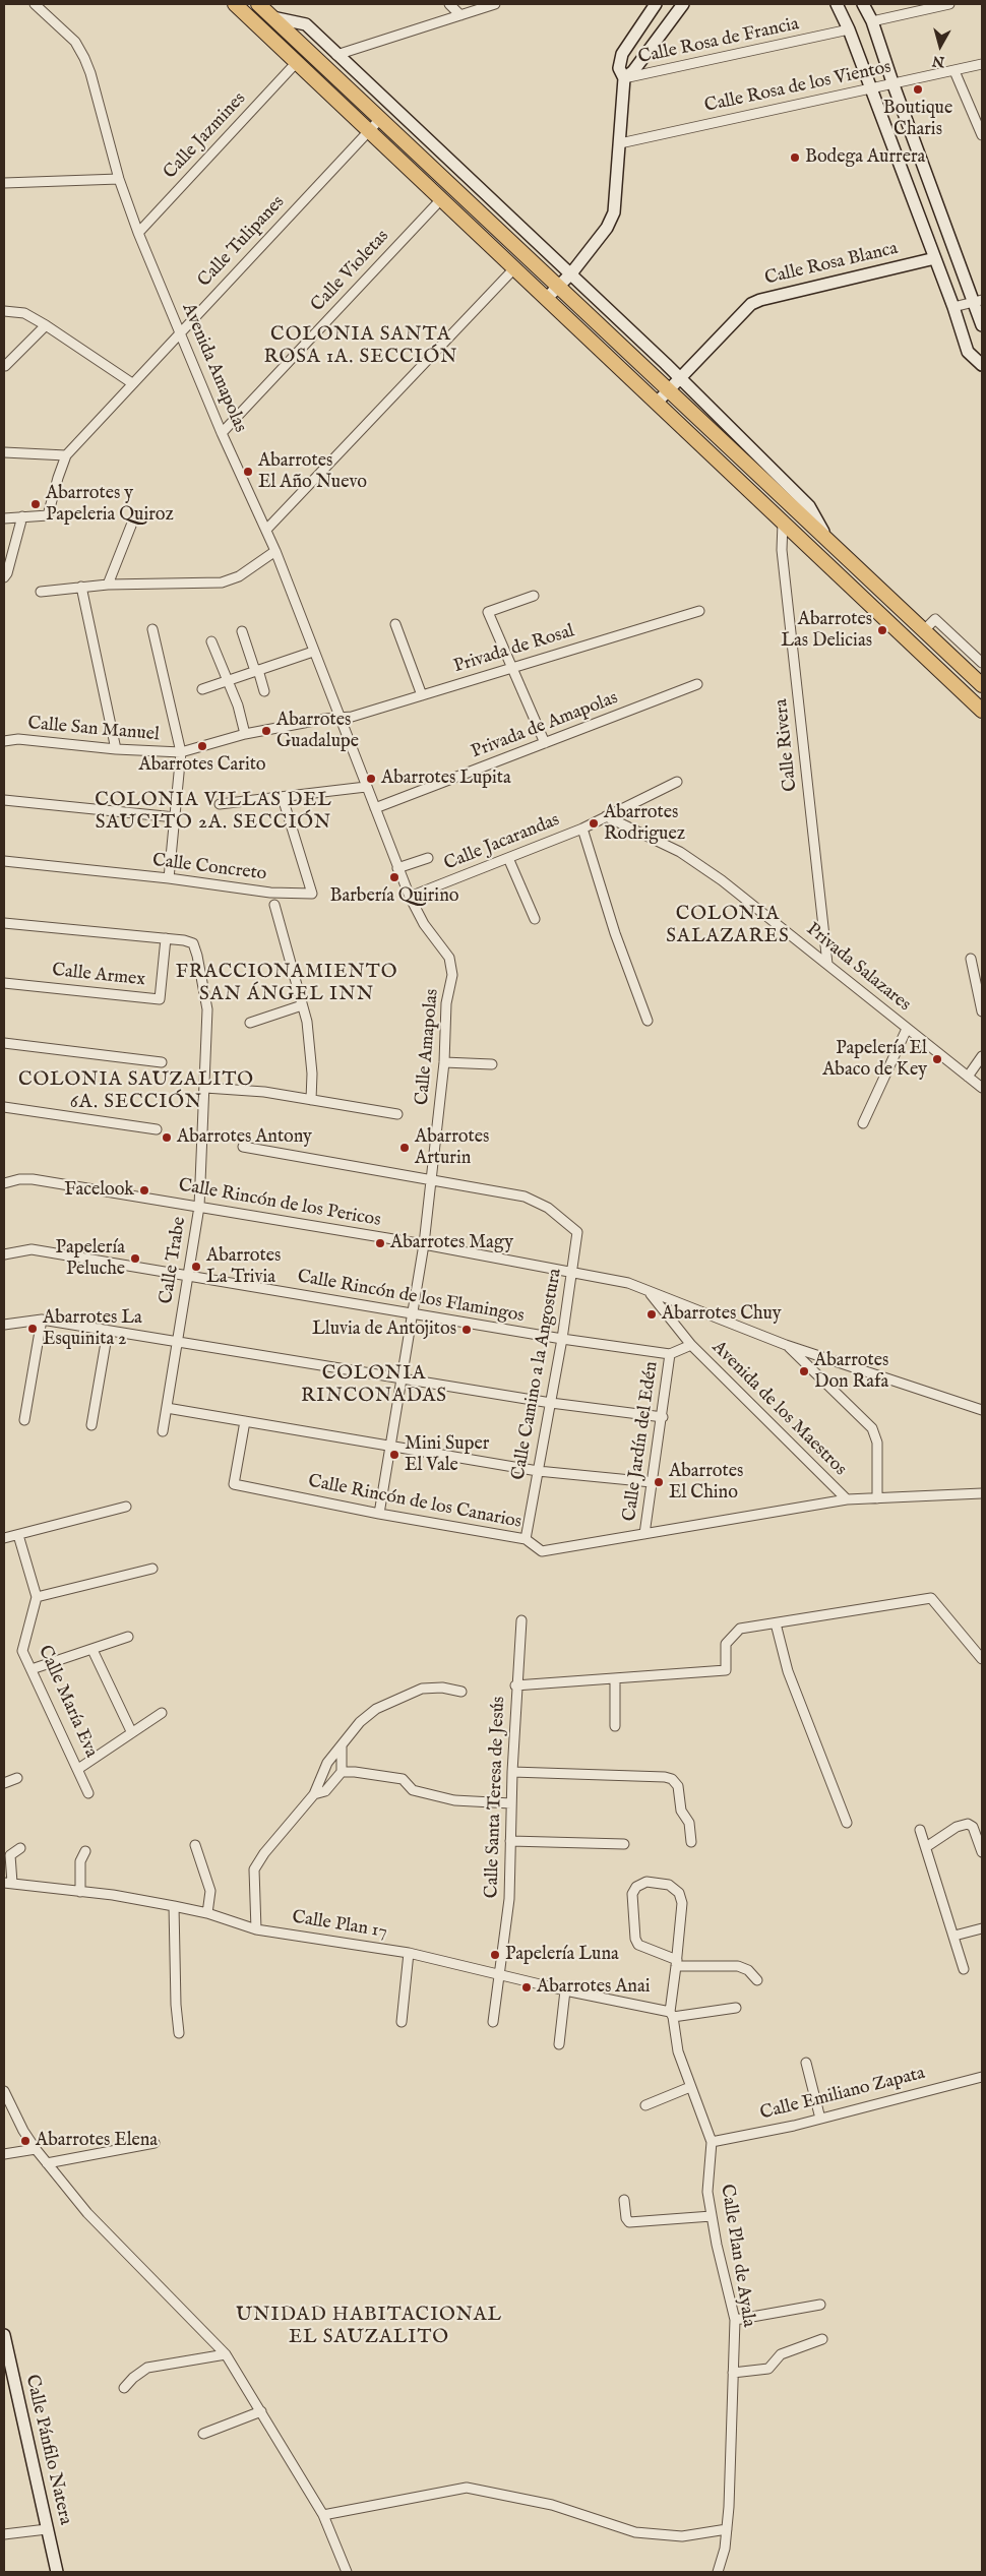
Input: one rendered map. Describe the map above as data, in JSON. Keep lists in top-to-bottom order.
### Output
{
  "streets": {
    "street": [
      "Calle Rosa de Francia",
      "Calle Rosa de los Vientos",
      "Calle Jazmines",
      "Calle Tulipanes",
      "Calle Rosa Blanca",
      "Calle Violetas",
      "Avenida Amapolas",
      "Privada de Rosal",
      "Privada de Amapolas",
      "Calle San Manuel",
      "Calle Rivera",
      "Calle Jacarandas",
      "Calle Concreto",
      "Privada Salazares",
      "Calle Armex",
      "Calle Amapolas",
      "Calle Rincón de los Pericos",
      "Calle Trabe",
      "Calle Rincón de los Flamingos",
      "Calle Camino a la Angostura",
      "Avenida de los Maestros",
      "Calle Jardín del Edén",
      "Calle Rincón de los Canarios",
      "Calle María Eva",
      "Calle Santa Teresa de Jesús",
      "Calle Plan 17",
      "Calle Emiliano Zapata",
      "Calle Plan de Ayala",
      "Calle Pánfilo Natera"
    ]
  },
  "crossings": [
    ["Calle Jazmines", "Avenida Amapolas"],
    ["Calle Tulipanes", "Avenida Amapolas"],
    ["Calle Violetas", "Avenida Amapolas"],
    ["Avenida Amapolas", "Privada de Rosal"],
    ["Avenida Amapolas", "Privada de Amapolas"],
    ["Avenida Amapolas", "Calle Jacarandas"],
    ["Avenida Amapolas", "Calle Amapolas"],
    ["Privada de Rosal", "Calle San Manuel"],
    ["Calle Rivera", "Privada Salazares"],
    ["Calle Jacarandas", "Privada Salazares"],
    ["Calle Jacarandas", "Calle Amapolas"],
    ["Calle Armex", "Calle Trabe"],
    ["Calle Amapolas", "Calle Rincón de los Pericos"],
    ["Calle Amapolas", "Calle Rincón de los Flamingos"],
    ["Calle Amapolas", "Calle Camino a la Angostura"],
    ["Calle Amapolas", "Calle Rincón de los Canarios"],
    ["Calle Rincón de los Pericos", "Calle Trabe"],
    ["Calle Rincón de los Pericos", "Calle Camino a la Angostura"],
    ["Calle Rincón de los Pericos", "Avenida de los Maestros"],
    ["Calle Trabe", "Calle Rincón de los Flamingos"],
    ["Calle Rincón de los Flamingos", "Calle Camino a la Angostura"],
    ["Calle Rincón de los Flamingos", "Avenida de los Maestros"],
    ["Calle Rincón de los Flamingos", "Calle Jardín del Edén"],
    ["Calle Camino a la Angostura", "Calle Rincón de los Canarios"],
    ["Avenida de los Maestros", "Calle Rincón de los Canarios"],
    ["Calle Jardín del Edén", "Calle Rincón de los Canarios"],
    ["Calle Santa Teresa de Jesús", "Calle Plan 17"],
    ["Calle Plan 17", "Calle Plan de Ayala"],
    ["Calle Emiliano Zapata", "Calle Plan de Ayala"]
  ],
  "districts": [
    "COLONIA SANTA ROSA 1A. SECCIÓN",
    "COLONIA VILLAS DEL SAUCITO 2A. SECCIÓN",
    "COLONIA SALAZARES",
    "FRACCIONAMIENTO SAN ÁNGEL INN",
    "COLONIA SAUZALITO 6A. SECCIÓN",
    "COLONIA RINCONADAS",
    "UNIDAD HABITACIONAL EL SAUZALITO"
  ],
  "places": [
    "Boutique Charis",
    "Bodega Aurrera",
    "Abarrotes El Año Nuevo",
    "Abarrotes y Papeleria Quiroz",
    "Abarrotes Las Delicias",
    "Abarrotes Guadalupe",
    "Abarrotes Carito",
    "Abarrotes Lupita",
    "Abarrotes Rodriguez",
    "Barbería Quirino",
    "Papelería El Abaco de Key",
    "Abarrotes Antony",
    "Abarrotes Arturin",
    "Facelook",
    "Abarrotes Magy",
    "Papelería Peluche",
    "Abarrotes La Trivia",
    "Abarrotes Chuy",
    "Abarrotes La Esquinita 2",
    "Lluvia de Antojitos",
    "Abarrotes Don Rafa",
    "Mini Super El Vale",
    "Abarrotes El Chino",
    "Papelería Luna",
    "Abarrotes Anai",
    "Abarrotes Elena"
  ],
  "north": "bottom"
}
